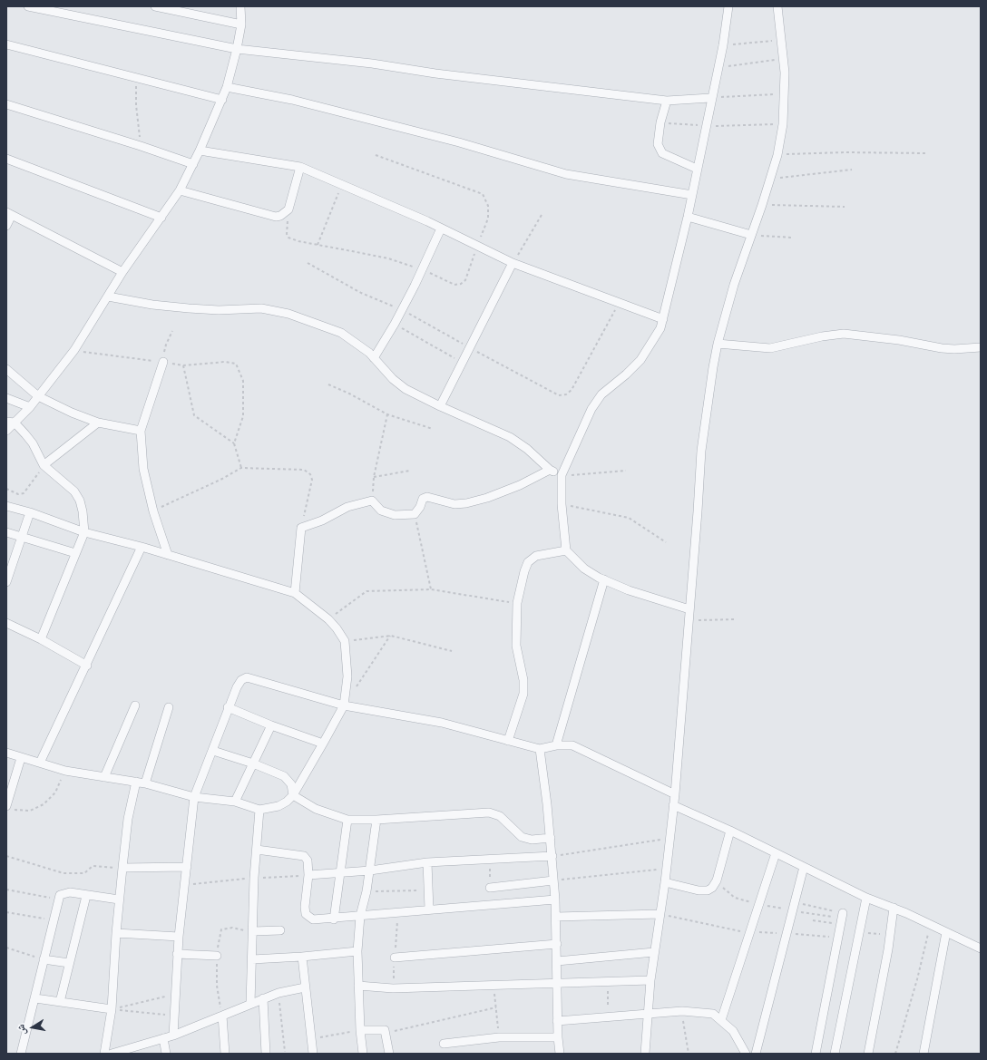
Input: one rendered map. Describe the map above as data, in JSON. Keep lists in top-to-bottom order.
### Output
{
  "north": "left"
}
